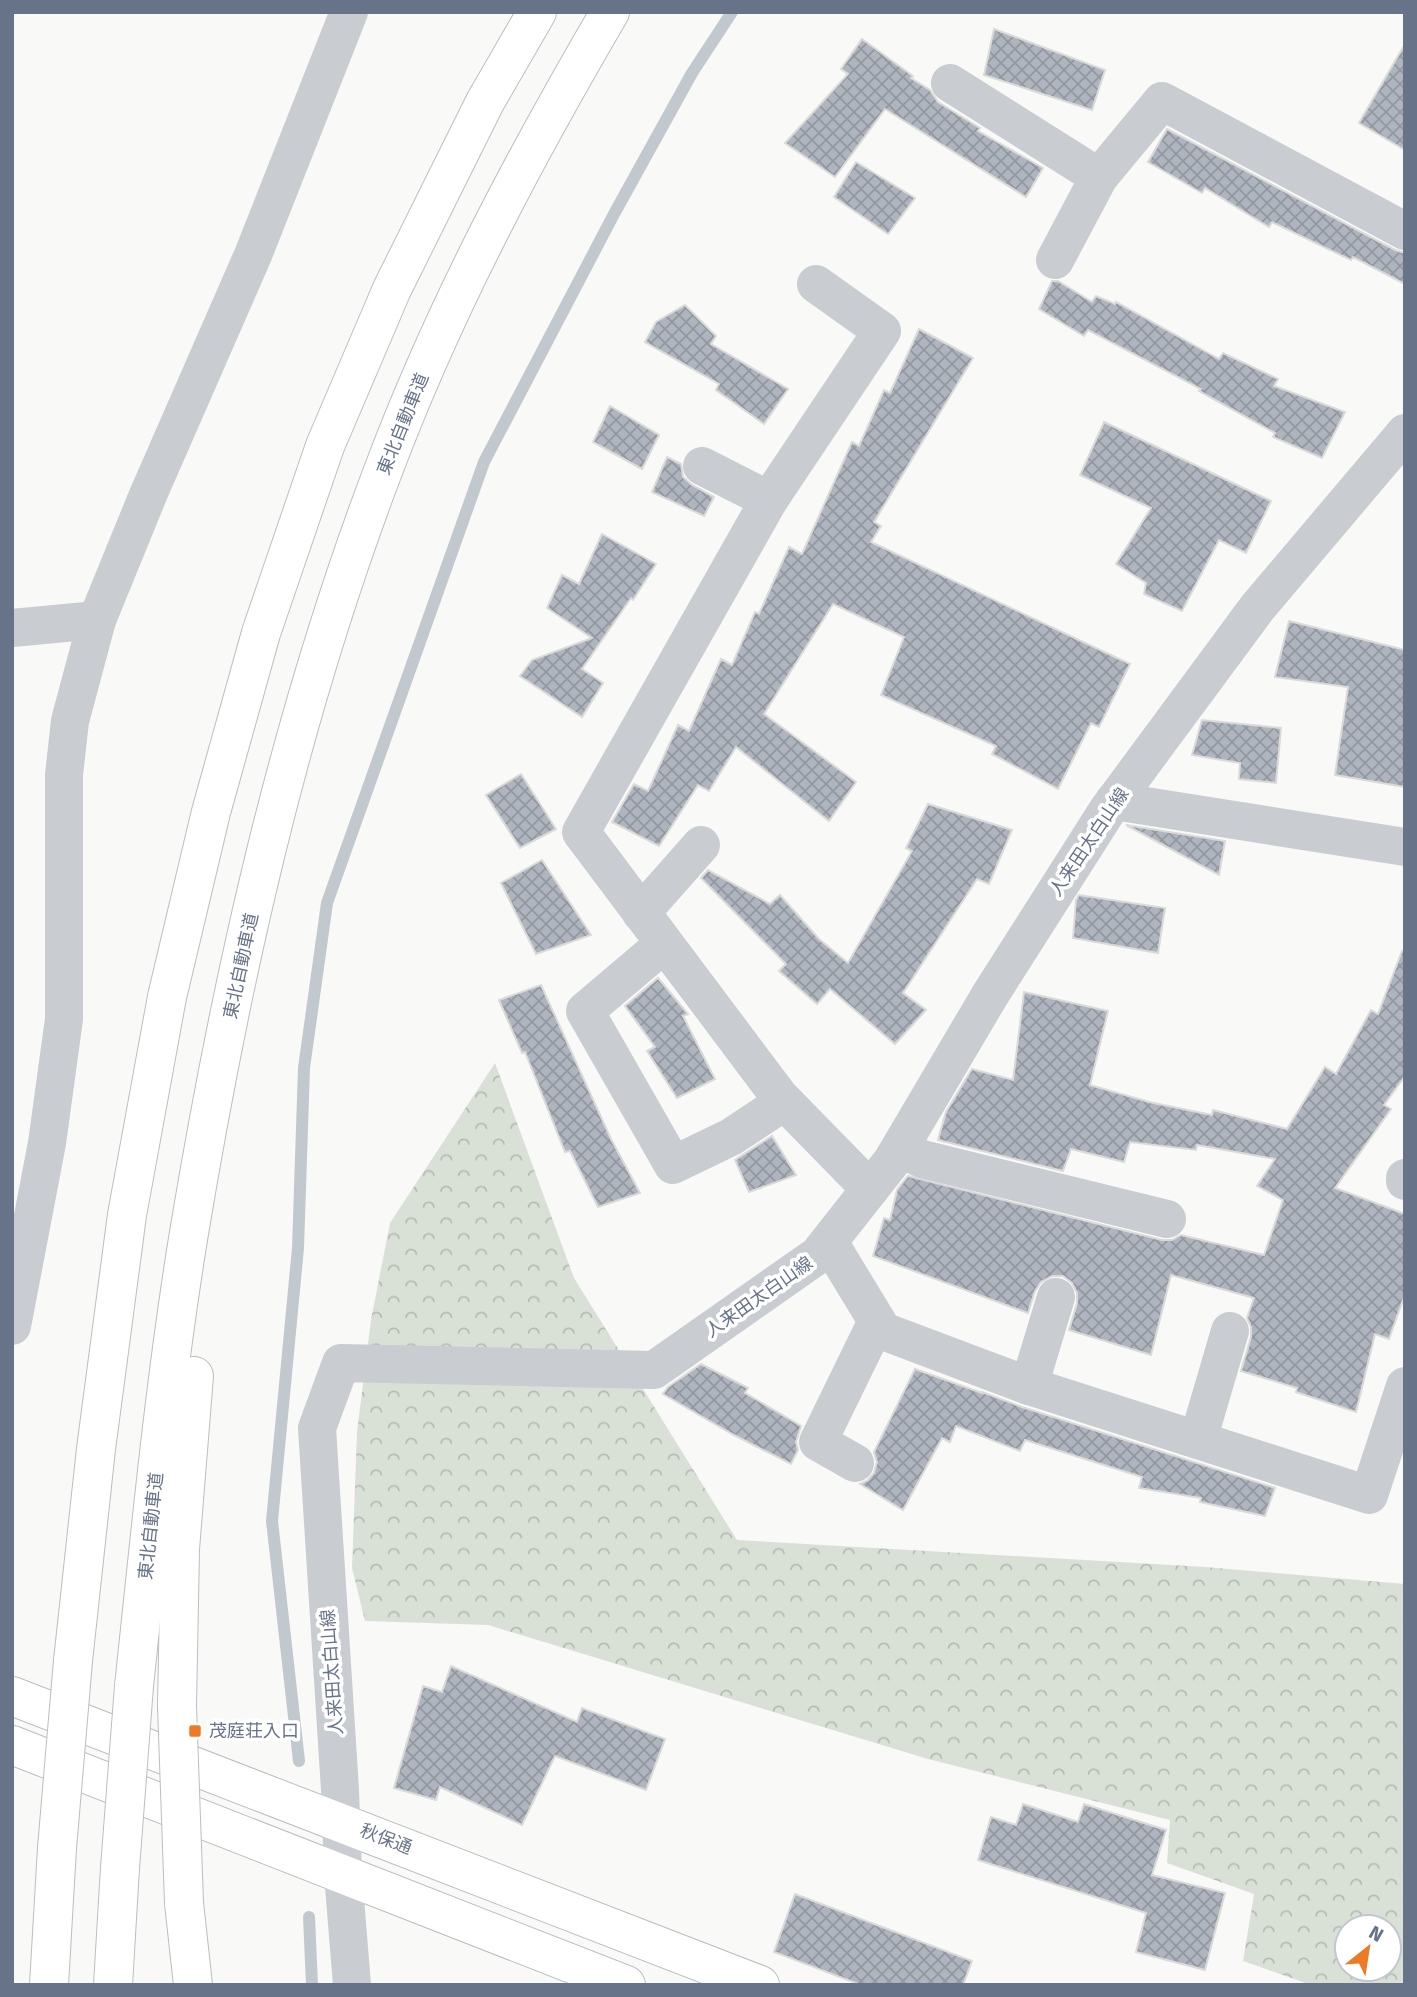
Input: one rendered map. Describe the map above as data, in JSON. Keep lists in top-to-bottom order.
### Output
{
  "streets": {
    "highway": ["東北自動車道", "秋保通"],
    "street": ["人来田太白山線"]
  },
  "crossings": [
    ["人来田太白山線", "秋保通"]
  ],
  "places": {
    "transit": ["茂庭荘入口"]
  },
  "north": "top right"
}
